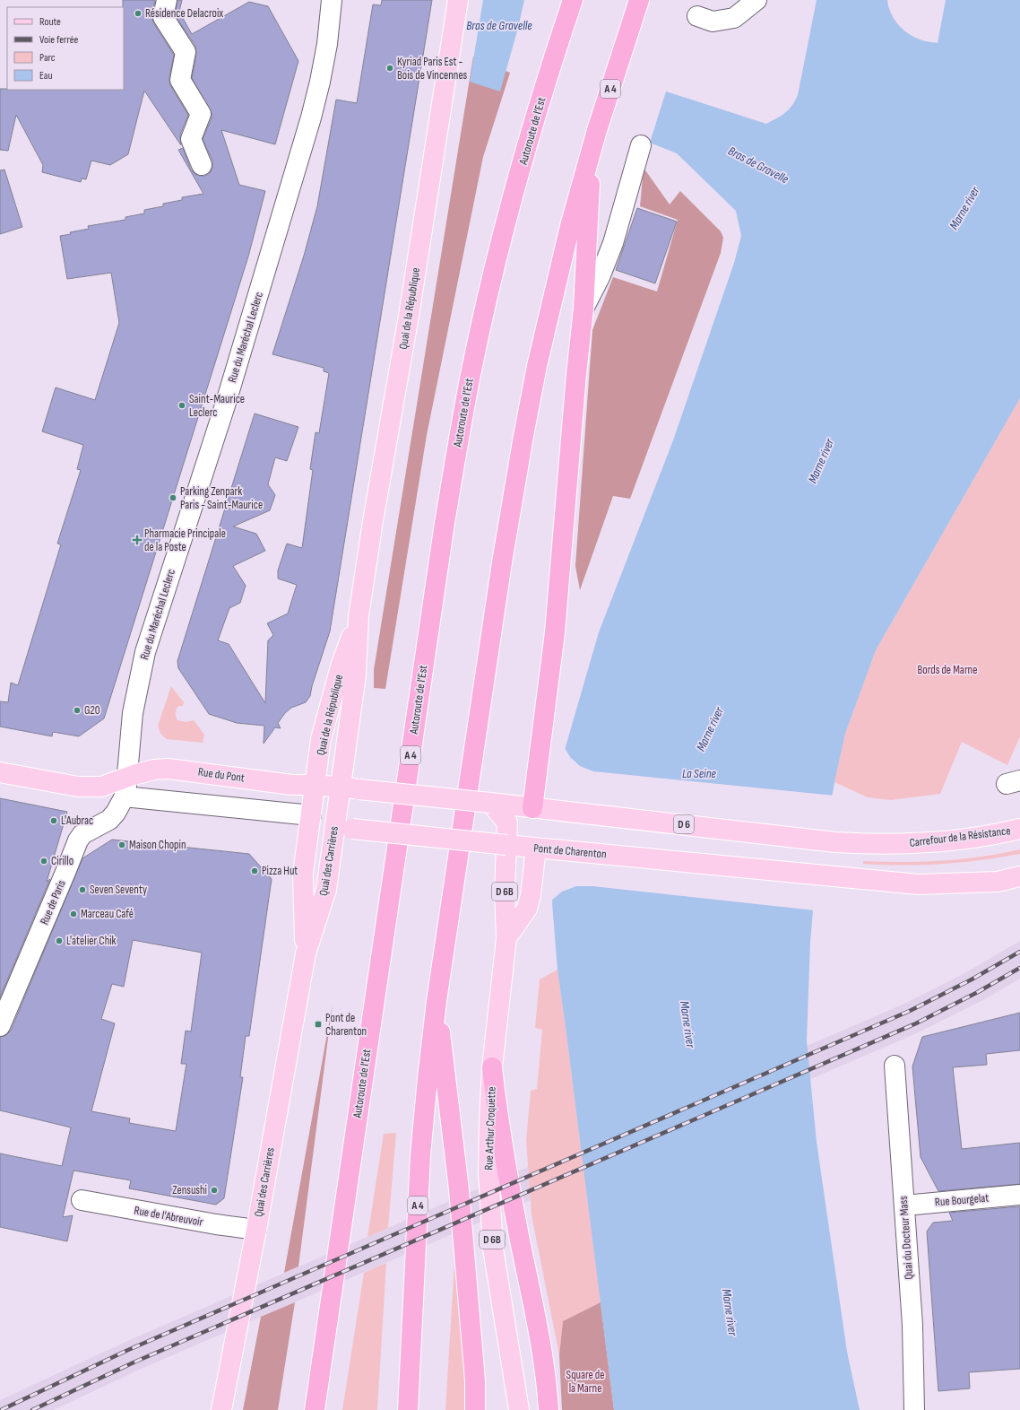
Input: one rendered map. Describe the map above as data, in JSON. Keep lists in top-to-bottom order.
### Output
{
  "streets": {
    "highway": ["A 4", "Autoroute de l’Est"],
    "main road": [
      "Quai de la République",
      "Rue du Pont",
      "D 6",
      "Carrefour de la Résistance",
      "Pont de Charenton",
      "Quai des Carrières",
      "D 6B",
      "Rue Arthur Croquette"
    ],
    "street": [
      "Rue du Maréchal Leclerc",
      "Rue de Paris",
      "Rue Bourgelat",
      "Rue de l'Abreuvoir",
      "Quai du Docteur Mass"
    ]
  },
  "crossings": [
    ["Quai de la République", "Rue du Pont"],
    ["Quai de la République", "Pont de Charenton"],
    ["Quai de la République", "Quai des Carrières"],
    ["Rue du Maréchal Leclerc", "Rue du Pont"],
    ["Rue du Maréchal Leclerc", "Rue de Paris"],
    ["Rue du Pont", "Rue de Paris"],
    ["D 6", "Carrefour de la Résistance"],
    ["Pont de Charenton", "Quai des Carrières"],
    ["Pont de Charenton", "Rue Arthur Croquette"],
    ["Quai des Carrières", "Rue de l'Abreuvoir"],
    ["Rue Bourgelat", "Quai du Docteur Mass"]
  ],
  "water": ["Bras de Gravelle", "Marne river", "La Seine"],
  "parks": ["Bords de Marne", "Square de la Marne"],
  "places": {
    "other": [
      "Résidence Delacroix",
      "Kyriad Paris Est - Bois de Vincennes",
      "Saint-Maurice Leclerc",
      "Parking Zenpark Paris - Saint-Maurice",
      "G20",
      "L'Aubrac",
      "Maison Chopin",
      "Cirillo",
      "Pizza Hut",
      "Seven Seventy",
      "Marceau Café",
      "L'atelier Chik",
      "Zensushi"
    ],
    "health": ["Pharmacie Principale de la Poste"],
    "transit": ["Pont de Charenton"]
  },
  "legend": [
    "Route",
    "Voie ferrée",
    "Parc",
    "Eau"
  ]
}
